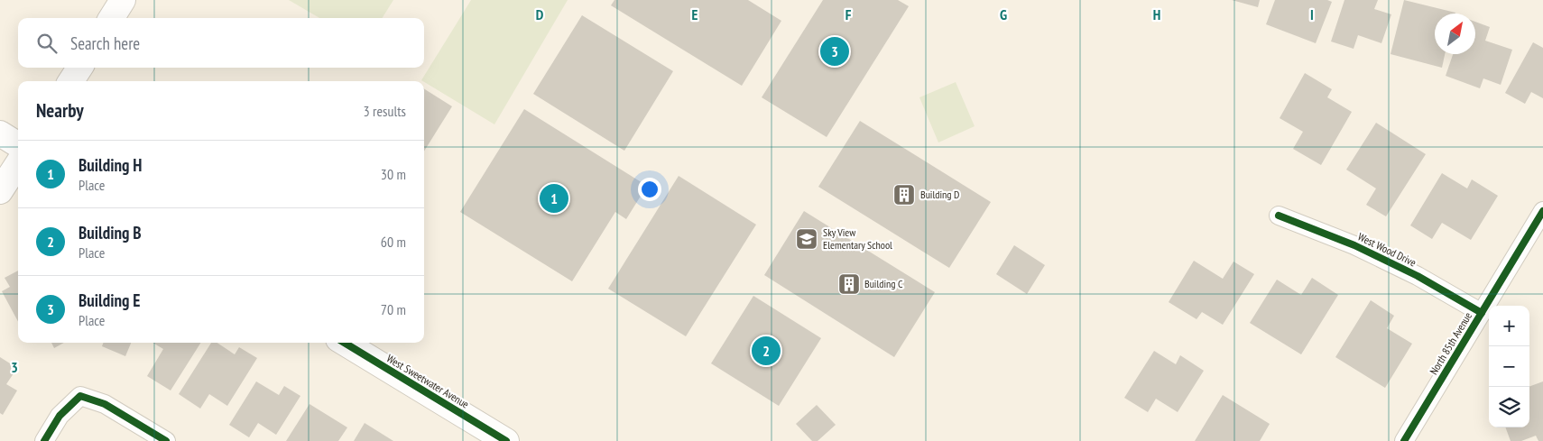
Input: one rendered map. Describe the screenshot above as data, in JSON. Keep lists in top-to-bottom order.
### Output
{
  "streets": {
    "street": ["West Wood Drive", "North 85th Avenue", "West Sweetwater Avenue"]
  },
  "crossings": [
    ["West Wood Drive", "North 85th Avenue"]
  ],
  "places": {
    "building": ["Building D", "Building C"],
    "school or university": ["Sky View Elementary School"]
  },
  "north": "top right",
  "page": {
    "search": "Search here",
    "pins": ["3", "1", "2"],
    "heading": ["Nearby", "3 results"],
    "list": [
      {
        "mark": "1",
        "name": "Building H",
        "note": "Place",
        "value": "30 m"
      },
      {
        "mark": "2",
        "name": "Building B",
        "note": "Place",
        "value": "60 m"
      },
      {
        "mark": "3",
        "name": "Building E",
        "note": "Place",
        "value": "70 m"
      }
    ],
    "map_buttons": ["+", "−"]
  },
  "grid": {
    "columns": [
      "D",
      "E",
      "F",
      "G",
      "H",
      "I"
    ],
    "rows": ["3"]
  }
}
